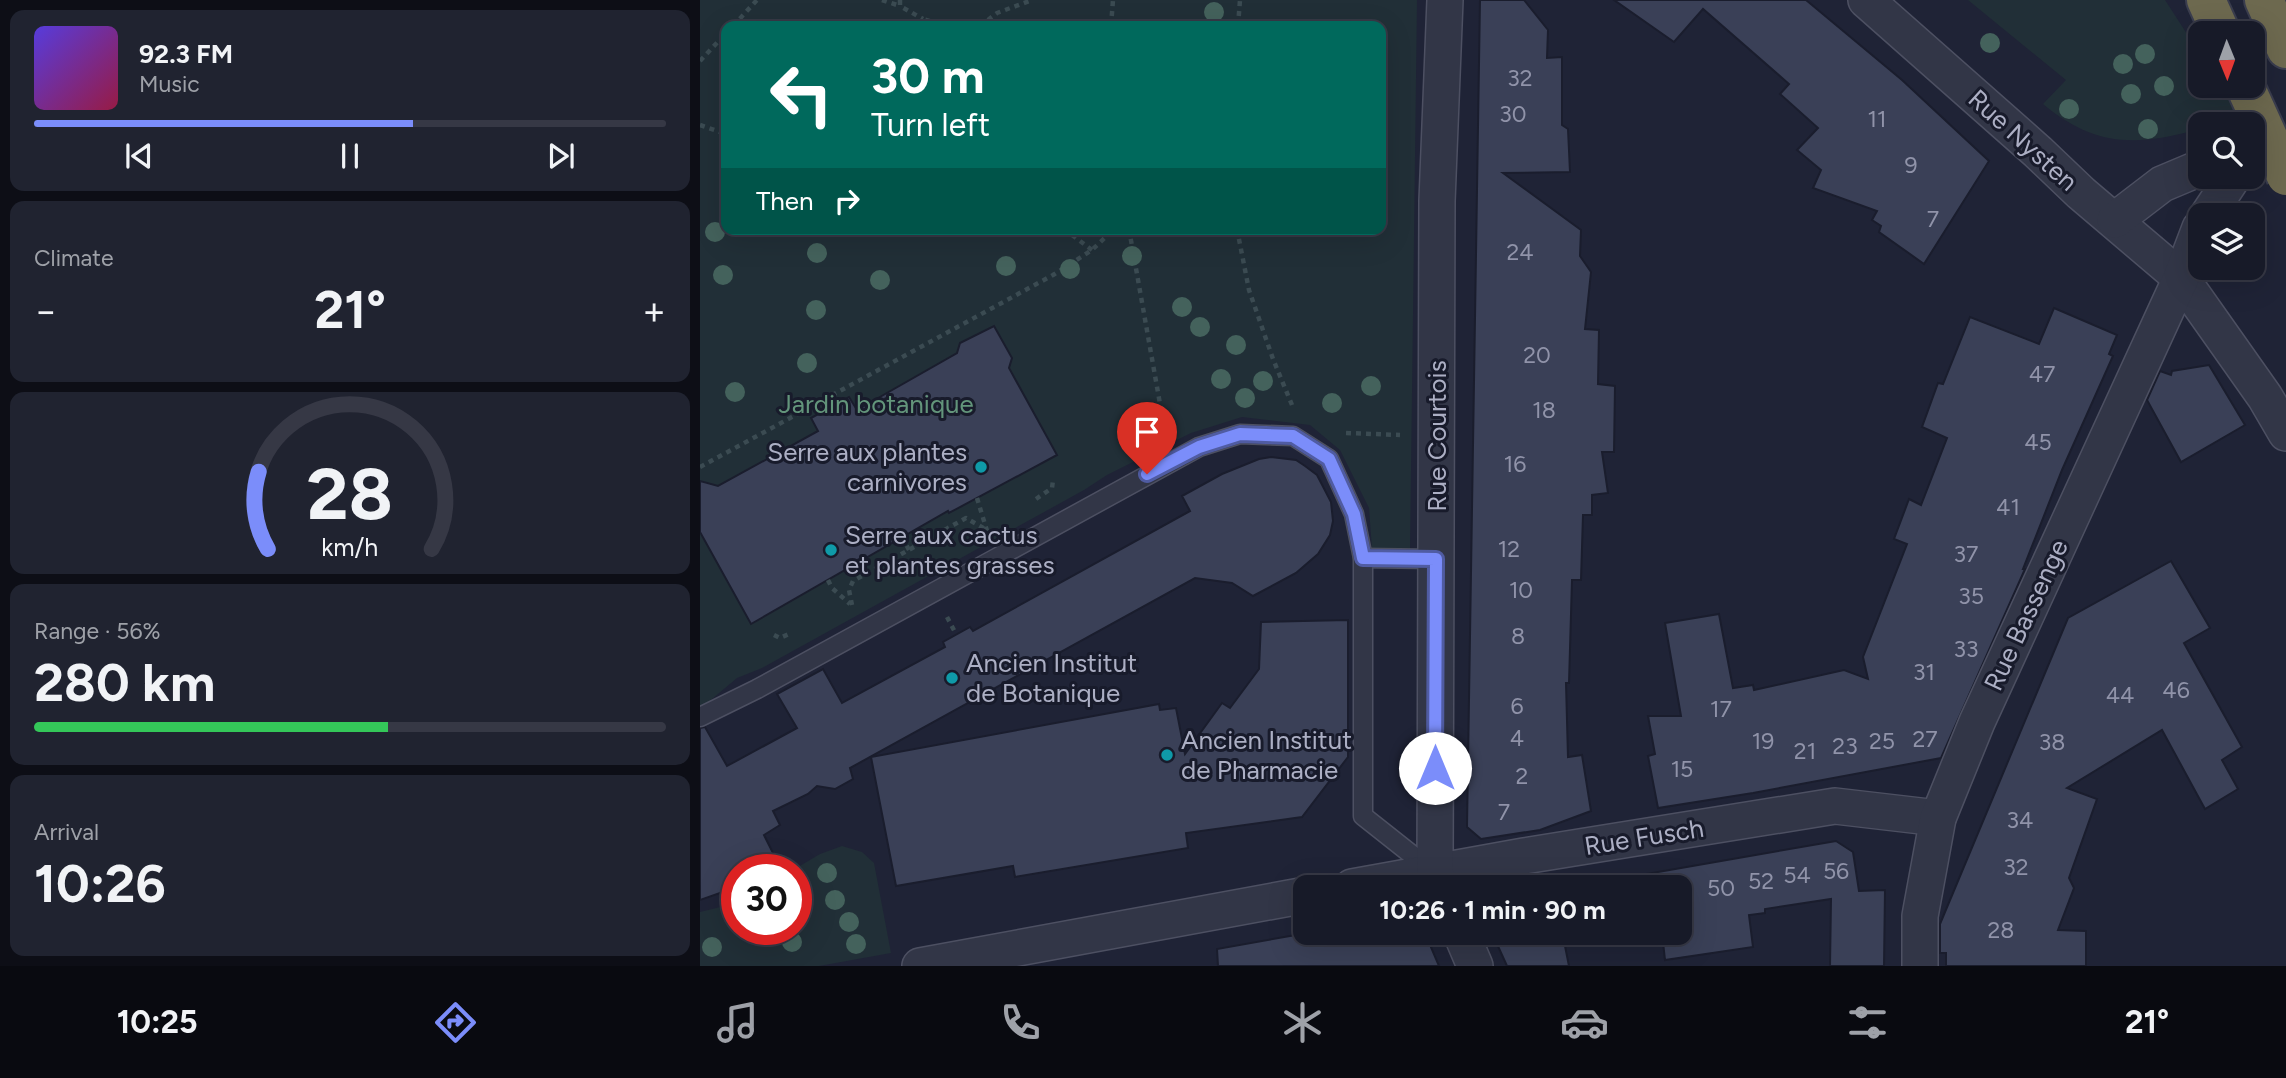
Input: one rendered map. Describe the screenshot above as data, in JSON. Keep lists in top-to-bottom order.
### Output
{
  "streets": {
    "street": [
      "Rue Nysten",
      "Rue Courtois",
      "Rue Bassenge",
      "Rue Fusch"
    ]
  },
  "crossings": [
    ["Rue Nysten", "Rue Bassenge"],
    ["Rue Bassenge", "Rue Fusch"]
  ],
  "parks": ["Jardin botanique"],
  "places": [
    "Serre aux plantes carnivores",
    "Serre aux cactus et plantes grasses",
    "Ancien Institut de Botanique",
    "Ancien Institut de Pharmacie"
  ],
  "house_numbers": [
    "32",
    "30",
    "11",
    "9",
    "7",
    "24",
    "20",
    "47",
    "18",
    "45",
    "16",
    "41",
    "12",
    "37",
    "10",
    "35",
    "8",
    "33",
    "31",
    "46",
    "44",
    "6",
    "17",
    "4",
    "27",
    "19",
    "25",
    "38",
    "23",
    "21",
    "15",
    "2",
    "7",
    "34",
    "32",
    "56",
    "54",
    "52",
    "50",
    "28"
  ],
  "north": "bottom",
  "page": {
    "turn": ["30 m", "Turn left"],
    "song": ["92.3 FM", "Music"],
    "then": "Then",
    "tile": [
      "Climate",
      ["Range · 56%", "280 km"],
      ["Arrival", "10:26"]
    ],
    "heat": ["−", "21°", "+"],
    "limit": "30",
    "trip": "10:26 · 1 min · 90 m",
    "tabs": ["10:25", "21°"],
    "gauge": ["28", "km/h"]
  }
}
